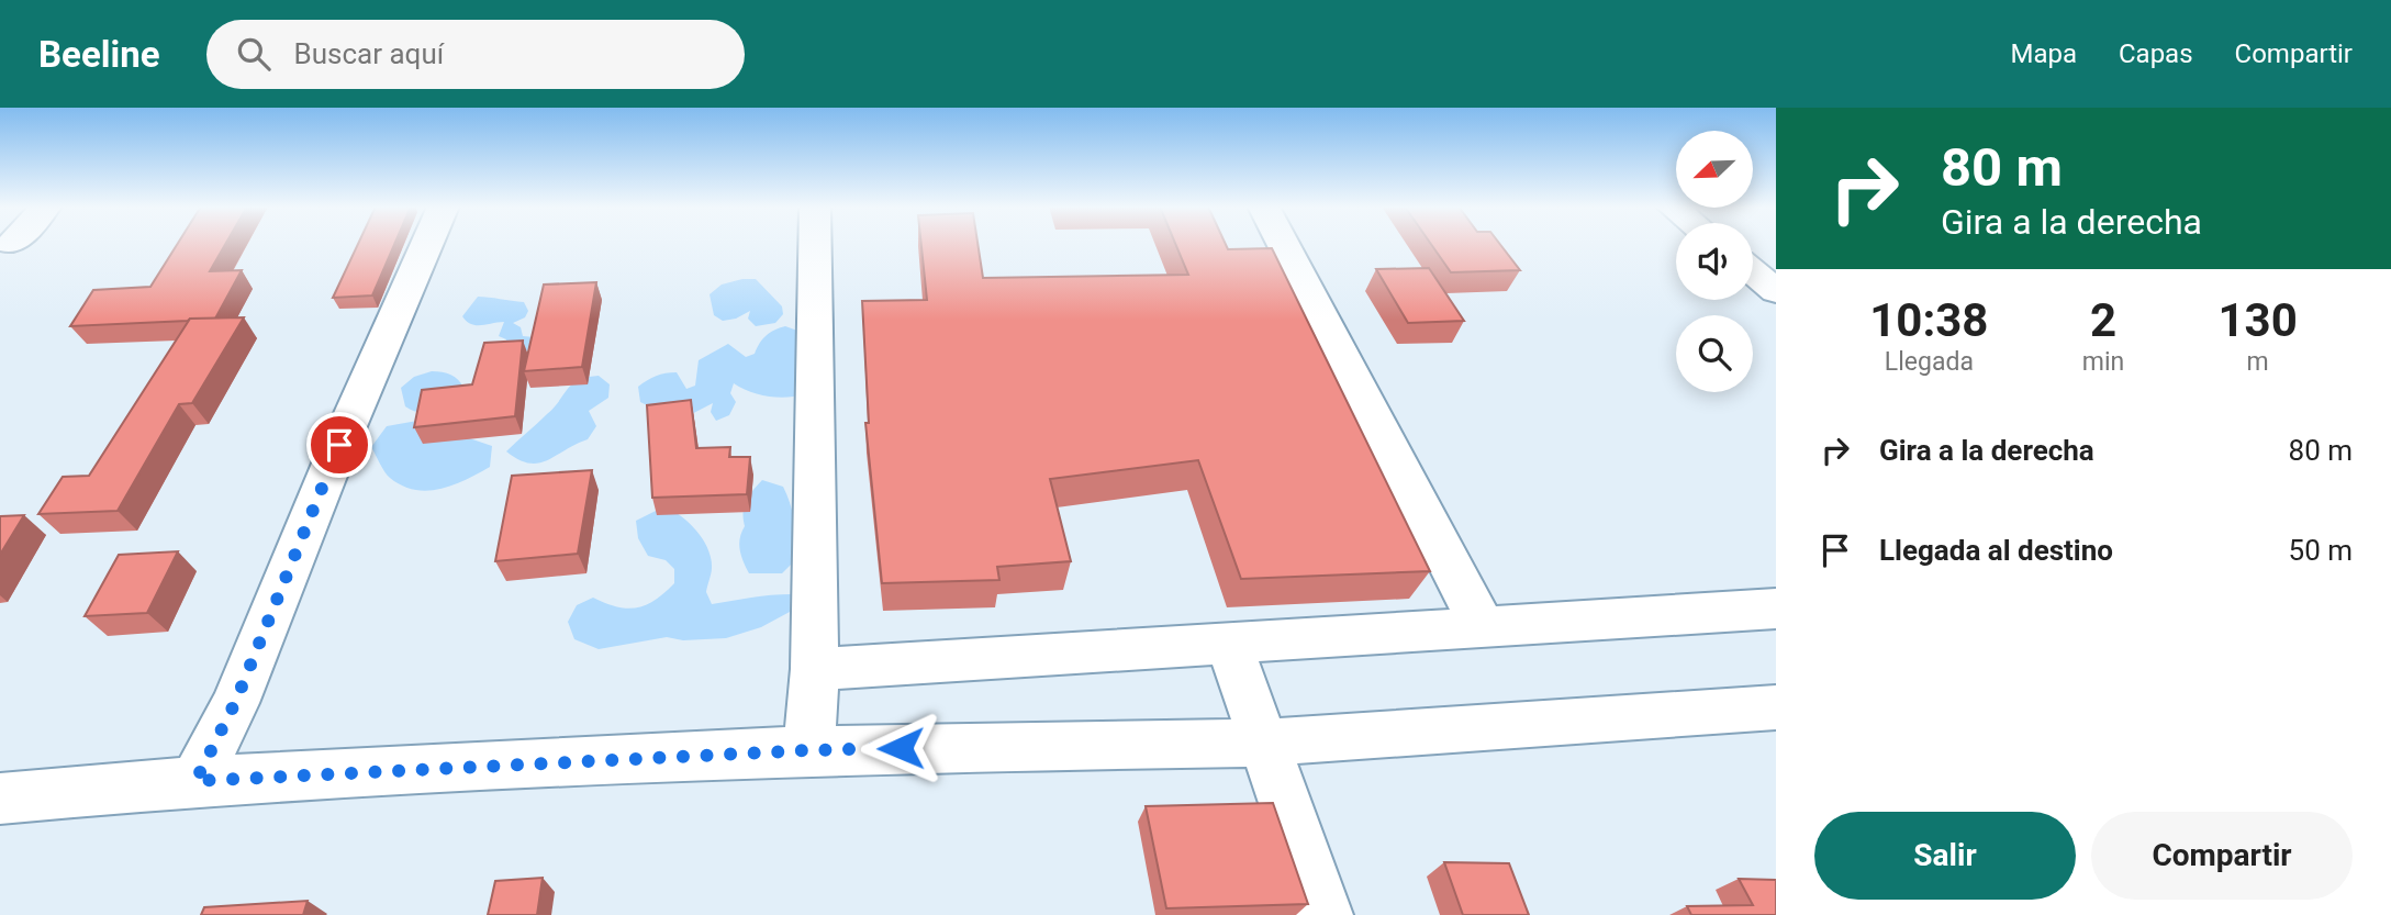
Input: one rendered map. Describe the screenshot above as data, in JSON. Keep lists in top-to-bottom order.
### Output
{
  "north": "bottom left",
  "page": {
    "header": "Beeline",
    "search": "Buscar aquí",
    "nav": ["Mapa", "Capas", "Compartir"],
    "turn": ["80 m", "Gira a la derecha"],
    "eta": [
      "10:38",
      "Llegada",
      "2",
      "min",
      "130",
      "m"
    ],
    "list": [
      {
        "name": "Gira a la derecha",
        "value": "80 m"
      },
      {
        "name": "Llegada al destino",
        "value": "50 m"
      }
    ],
    "buttons": ["Salir", "Compartir"]
  }
}
